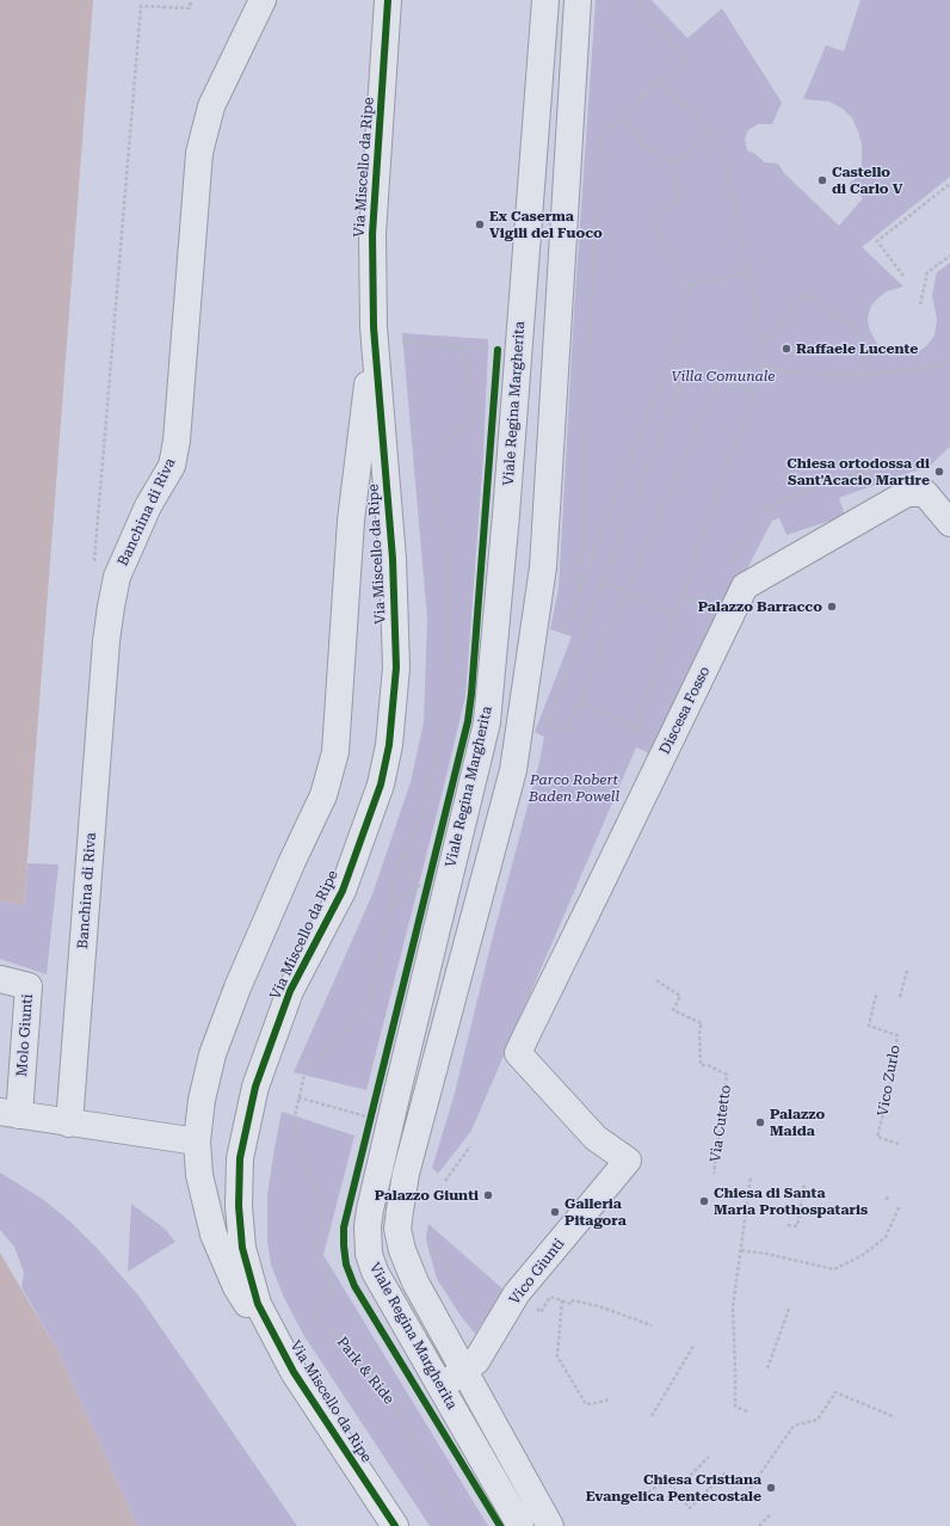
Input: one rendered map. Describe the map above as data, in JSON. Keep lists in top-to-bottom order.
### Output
{
  "streets": {
    "street": [
      "Via Miscello da Ripe",
      "Viale Regina Margherita",
      "Banchina di Riva",
      "Discesa Fosso",
      "Molo Giunti",
      "Vico Giunti"
    ],
    "path": ["Vico Zurlo", "Via Cutetto", "Park & Ride"]
  },
  "crossings": [
    ["Viale Regina Margherita", "Vico Giunti"],
    ["Banchina di Riva", "Molo Giunti"],
    ["Discesa Fosso", "Vico Giunti"]
  ],
  "parks": ["Villa Comunale", "Parco Robert Baden Powell"],
  "places": [
    "Castello di Carlo V",
    "Ex Caserma Vigili del Fuoco",
    "Raffaele Lucente",
    "Chiesa ortodossa di Sant'Acacio Martire",
    "Palazzo Barracco",
    "Palazzo Maida",
    "Palazzo Giunti",
    "Chiesa di Santa Maria Prothospataris",
    "Galleria Pitagora",
    "Chiesa Cristiana Evangelica Pentecostale"
  ]
}
